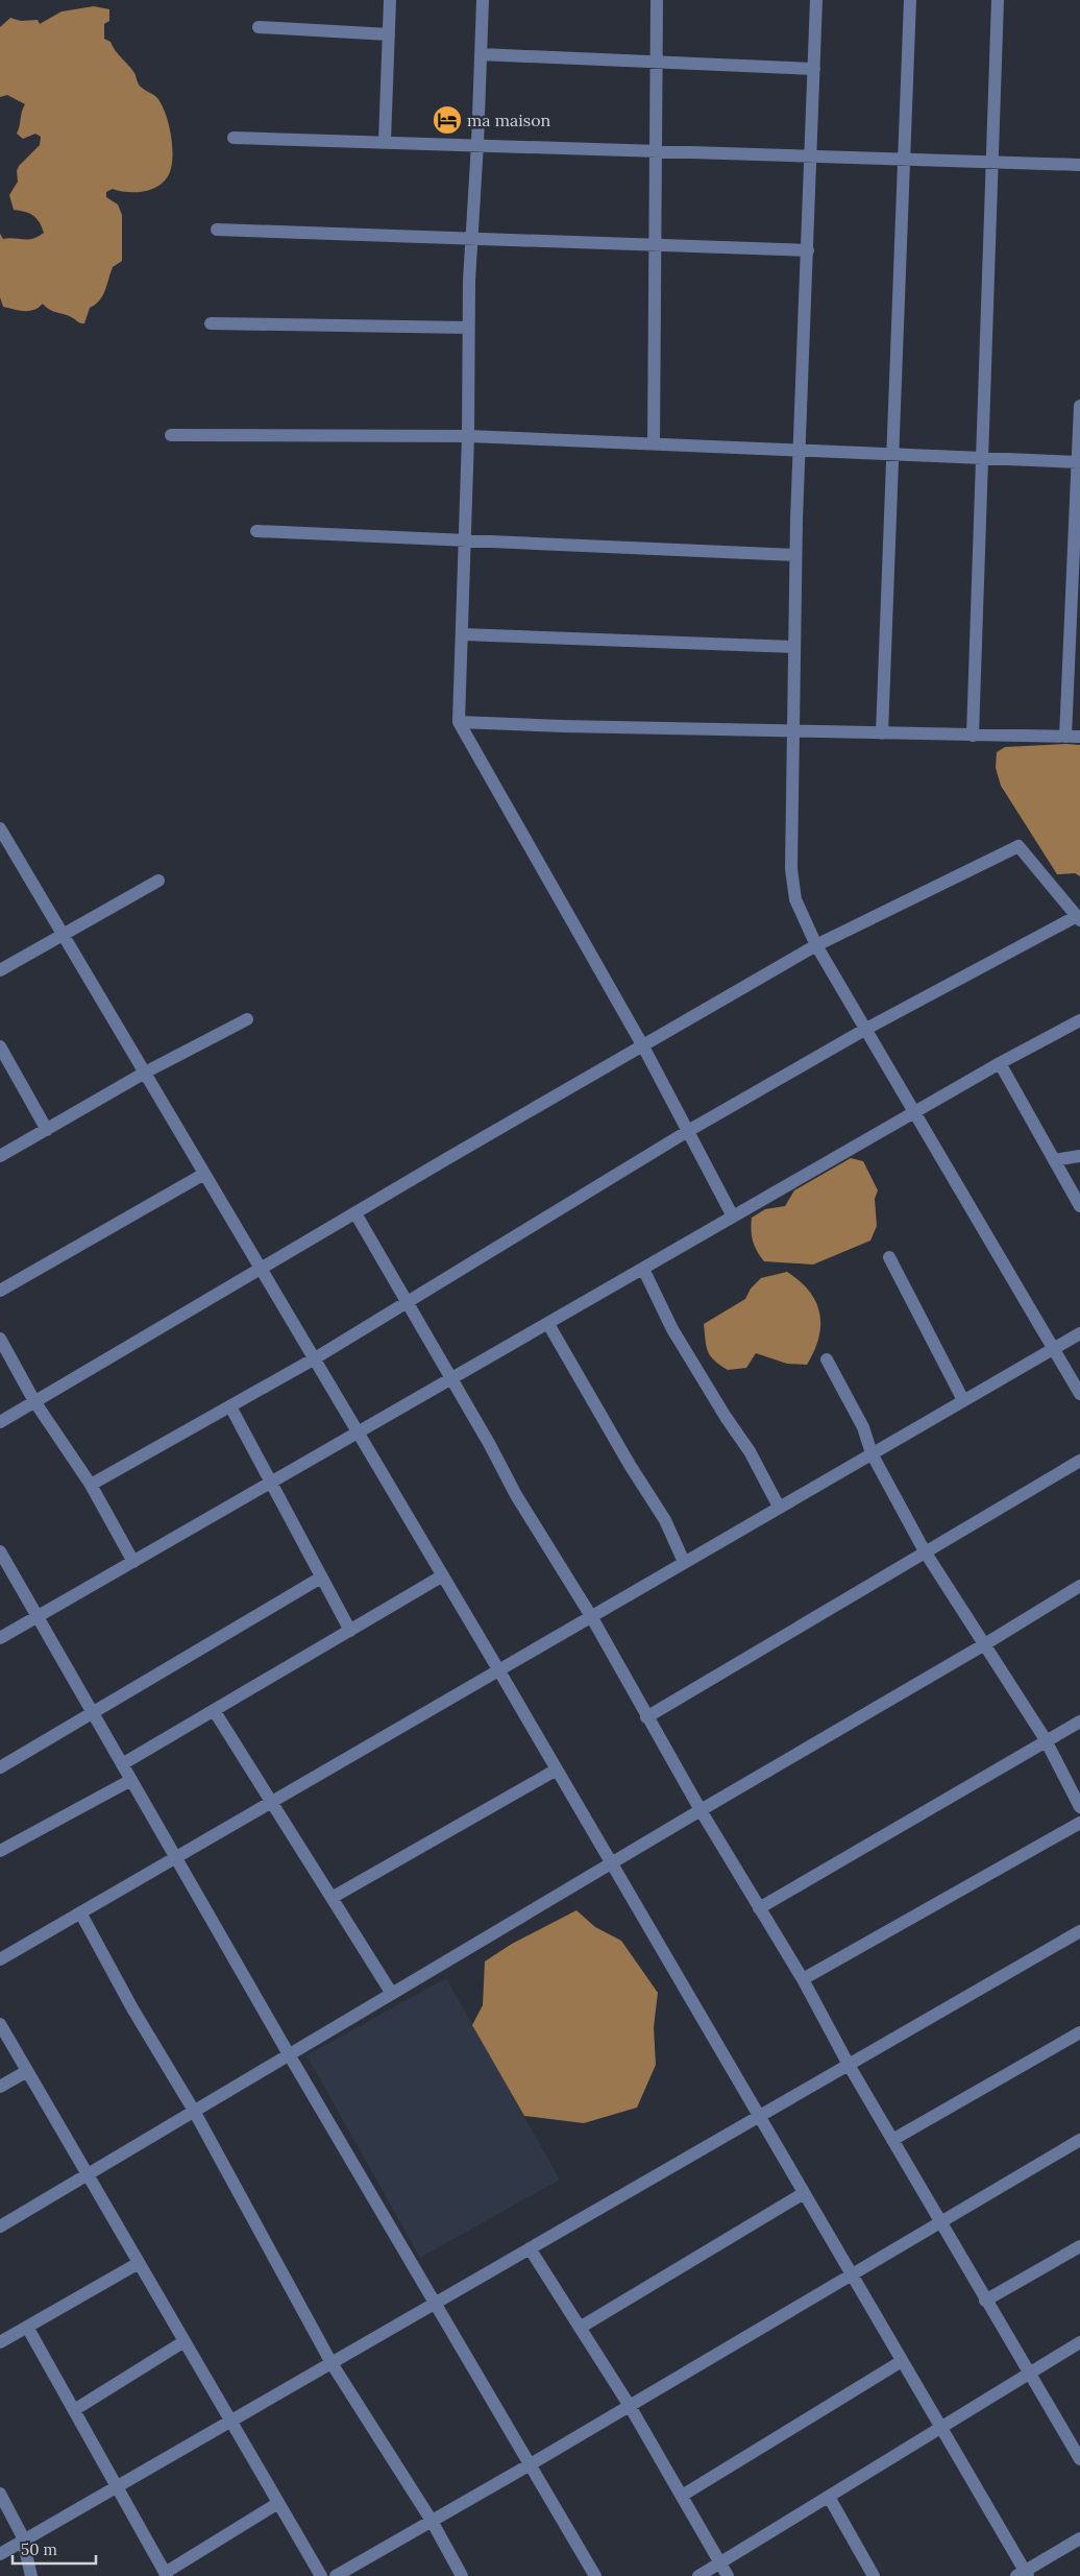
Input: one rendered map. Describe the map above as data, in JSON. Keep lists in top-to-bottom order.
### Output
{
  "places": {
    "hotel": ["ma maison"]
  },
  "scale_bar": "50 m"
}
